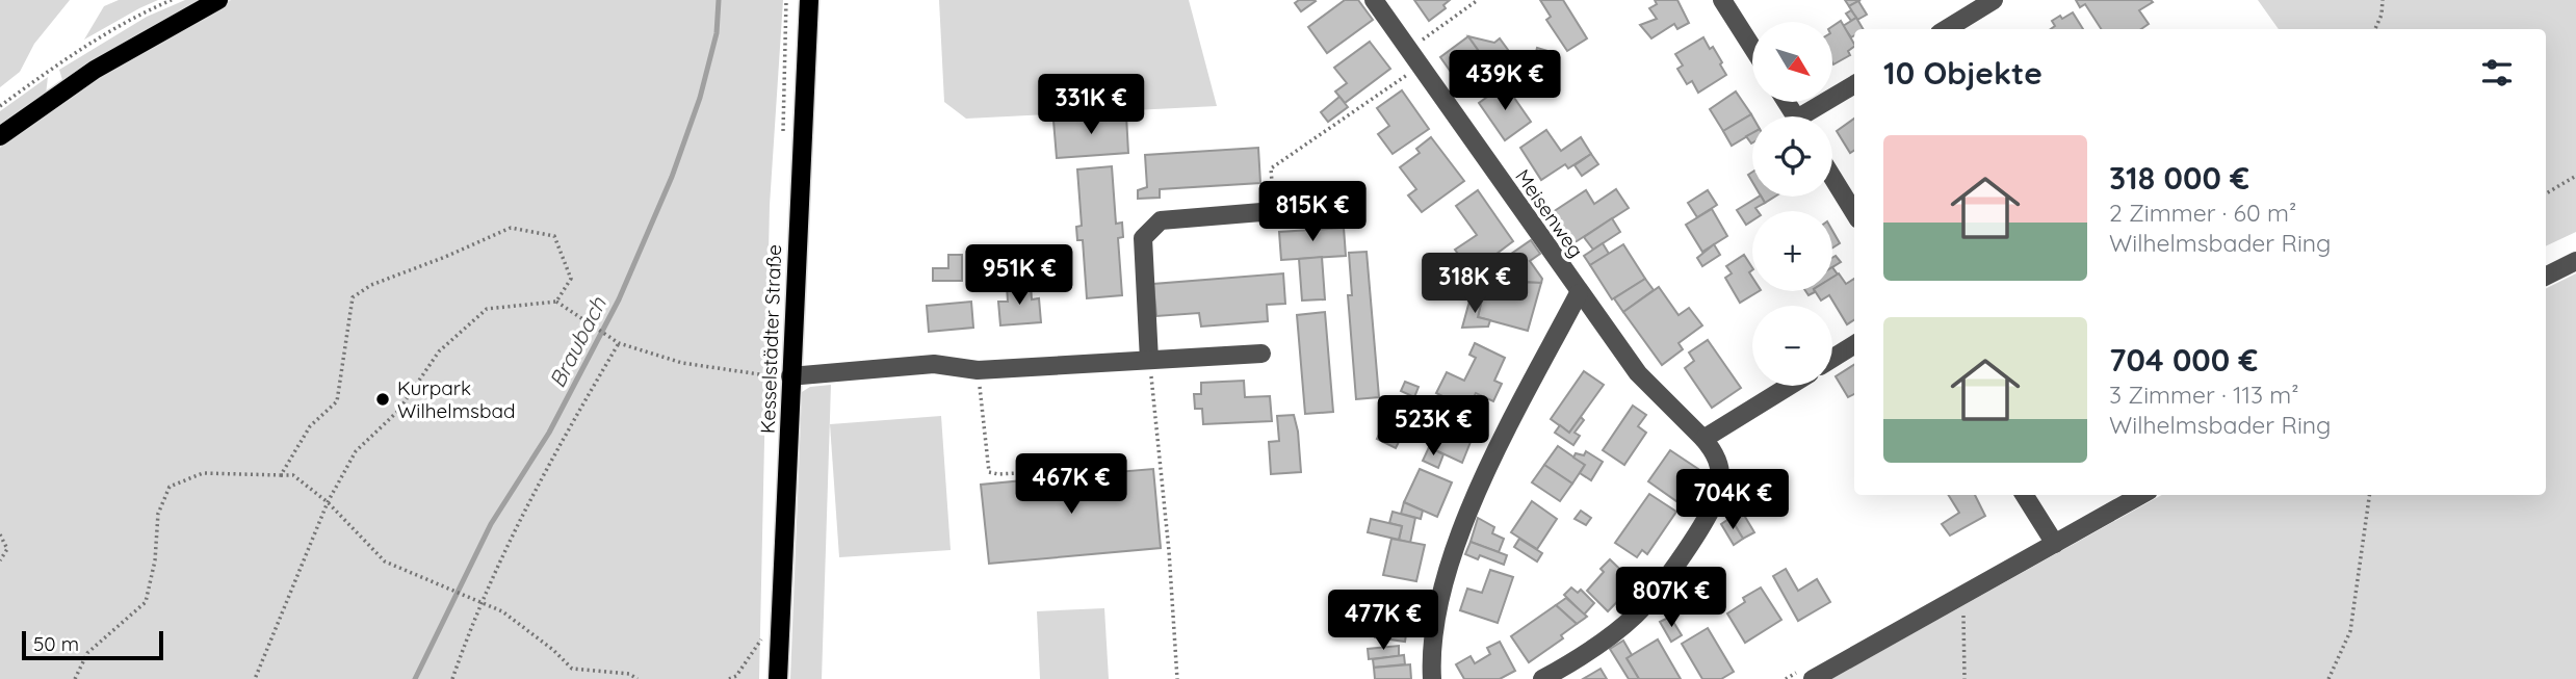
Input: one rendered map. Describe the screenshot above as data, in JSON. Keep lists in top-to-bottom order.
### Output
{
  "streets": {
    "main road": ["Kesselstädter Straße"],
    "street": ["Meisenweg"]
  },
  "water": ["Braubach"],
  "places": ["Kurpark Wilhelmsbad"],
  "scale_bar": "50 m",
  "north": "bottom right",
  "page": {
    "map_buttons": ["+", "−"],
    "heading": "10 Objekte",
    "price": [
      "439K €",
      "331K €",
      "815K €",
      "951K €",
      "318K €",
      "523K €",
      "467K €",
      "704K €",
      "807K €",
      "477K €"
    ],
    "list": [
      {
        "name": "318 000 €",
        "note": "2 Zimmer · 60 m² · Wilhelmsbader Ring"
      },
      {
        "name": "704 000 €",
        "note": "3 Zimmer · 113 m² · Wilhelmsbader Ring"
      }
    ],
    "scale": "50 m"
  }
}
